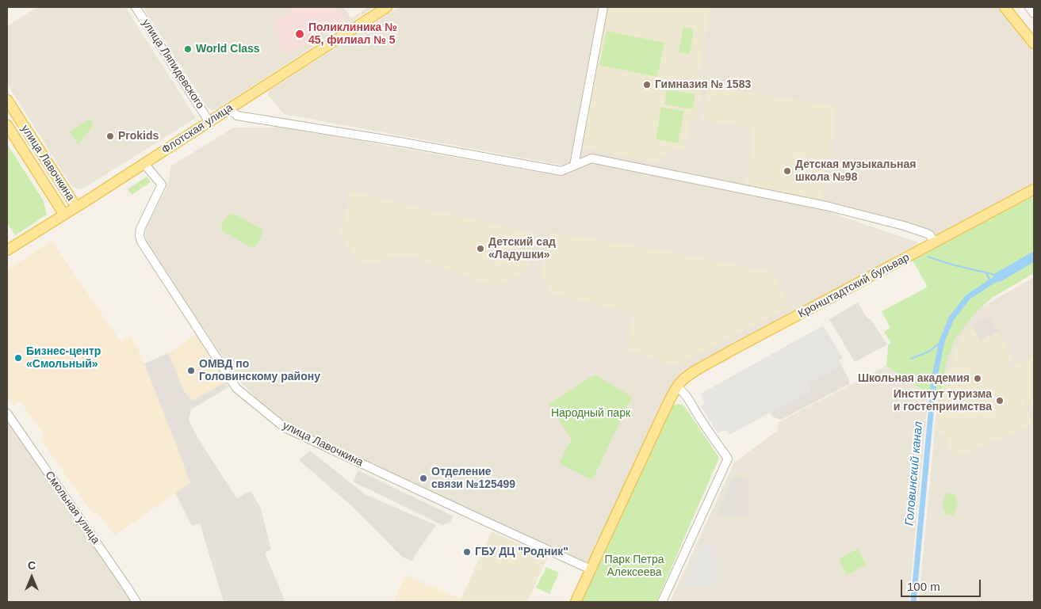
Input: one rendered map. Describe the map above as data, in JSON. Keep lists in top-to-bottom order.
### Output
{
  "streets": {
    "main road": ["Флотская улица", "улица Лавочкина", "Кронштадтский бульвар"],
    "street": ["улица Ляпидевского", "Смольная улица"]
  },
  "crossings": [
    ["улица Ляпидевского", "Флотская улица"],
    ["Флотская улица", "улица Лавочкина"],
    ["улица Лавочкина", "Кронштадтский бульвар"]
  ],
  "water": ["Головинский канал"],
  "parks": ["Народный парк", "Парк Петра Алексеева"],
  "places": [
    "Поликлиника № 45, филиал № 5",
    "World Class",
    "Гимназия № 1583",
    "Prokids",
    "Детская музыкальная школа №98",
    "Детский сад «Ладушки»",
    "Бизнес-центр «Смольный»",
    "ОМВД по Головинскому району",
    "Школьная академия",
    "Институт туризма и гостеприимства",
    "Отделение связи №125499",
    "ГБУ ДЦ \"Родник\""
  ],
  "scale_bar": "100 m",
  "north": "top"
}
